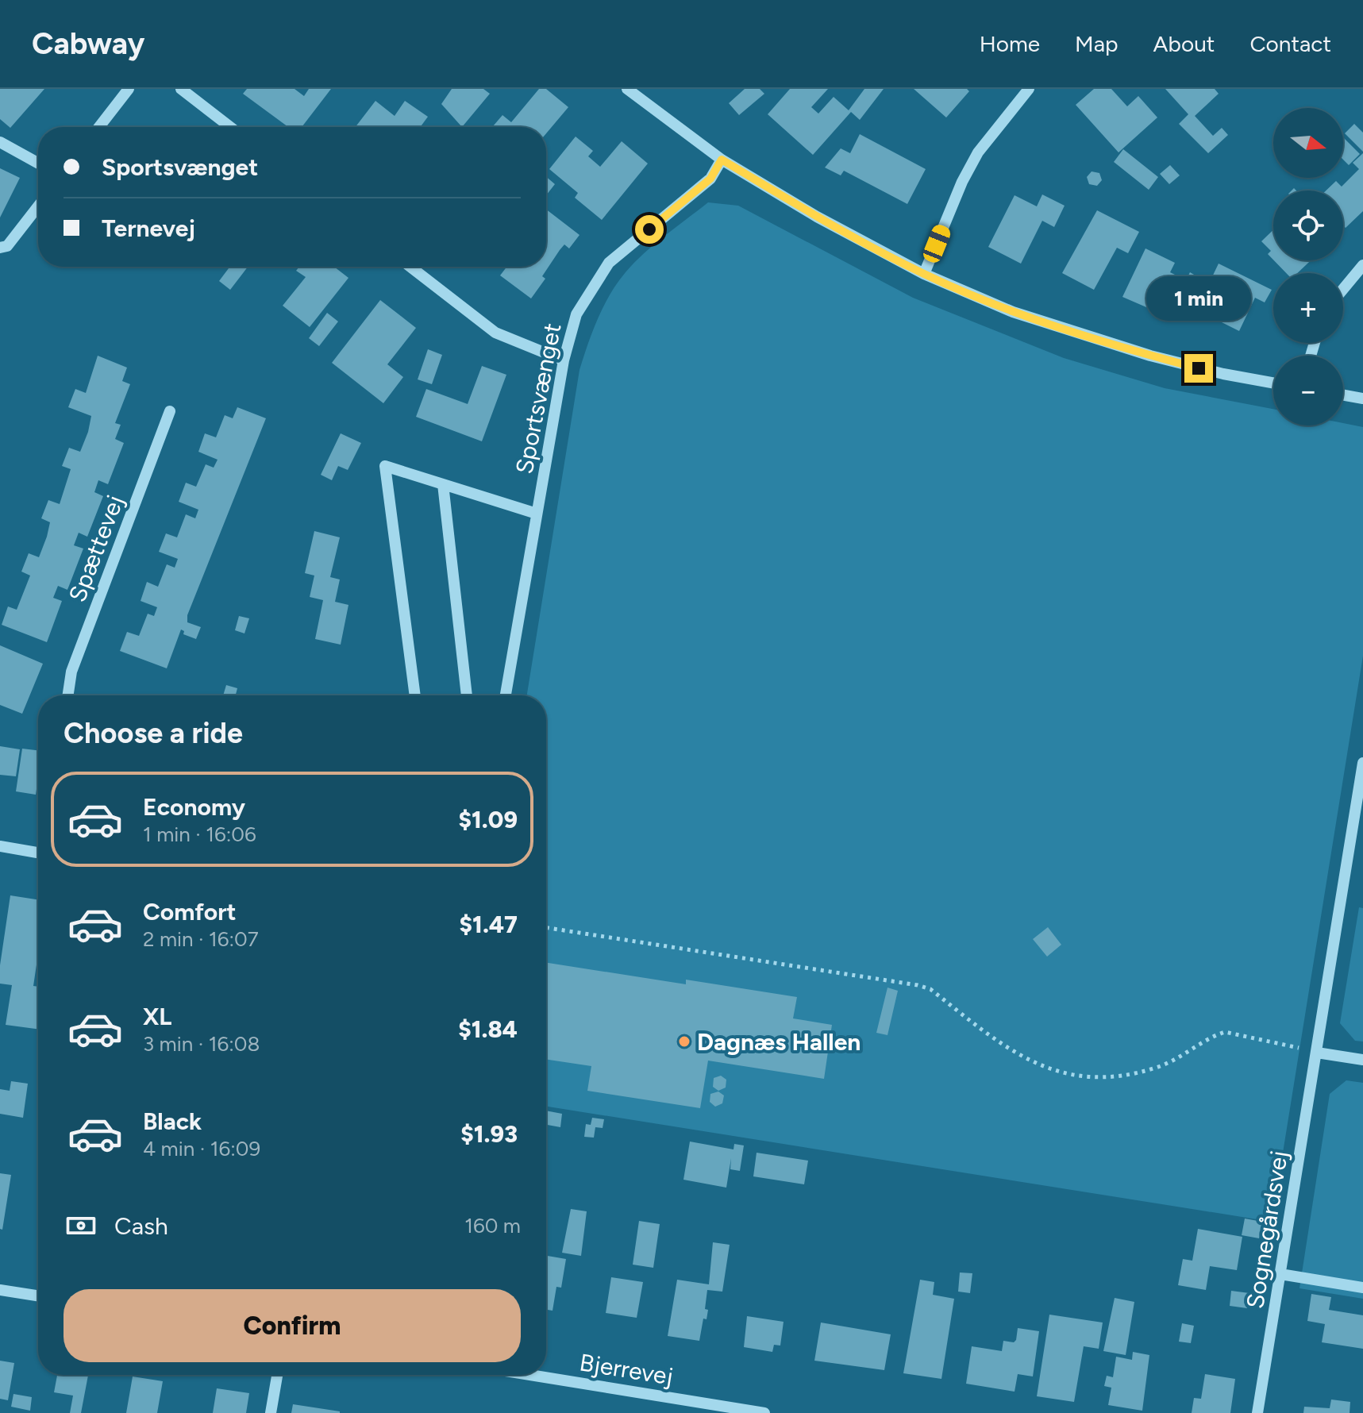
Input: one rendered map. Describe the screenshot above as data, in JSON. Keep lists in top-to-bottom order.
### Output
{
  "streets": {
    "street": [
      "Sportsvænget",
      "Spættevej",
      "Sognegårdsvej",
      "Bjerrevej"
    ]
  },
  "places": ["Dagnæs Hallen"],
  "north": "right",
  "page": {
    "header": "Cabway",
    "nav": [
      "Home",
      "Map",
      "About",
      "Contact"
    ],
    "map_buttons": ["+", "−"],
    "banner": ["Sportsvænget", "Ternevej"],
    "bubble": "1 min",
    "heading": "Choose a ride",
    "list": [
      {
        "name": "Economy",
        "note": "1 min · 16:06",
        "value": "$1.09"
      },
      {
        "name": "Comfort",
        "note": "2 min · 16:07",
        "value": "$1.47"
      },
      {
        "name": "XL",
        "note": "3 min · 16:08",
        "value": "$1.84"
      },
      {
        "name": "Black",
        "note": "4 min · 16:09",
        "value": "$1.93"
      }
    ],
    "pay": ["Cash", "160 m"],
    "buttons": "Confirm"
  }
}
